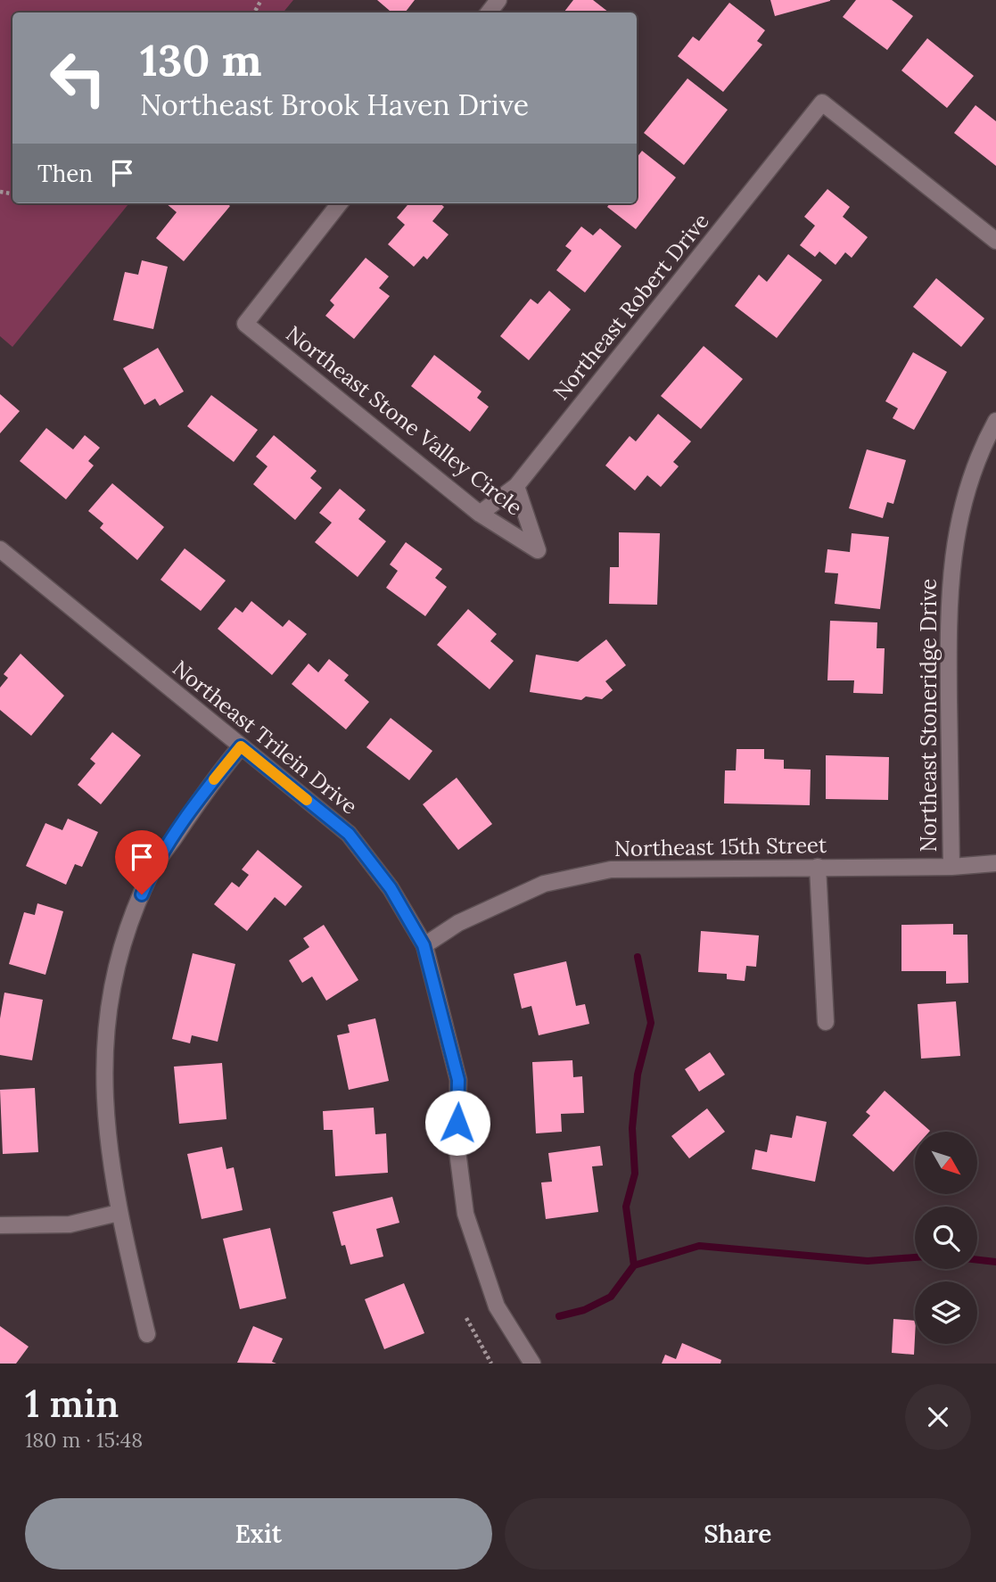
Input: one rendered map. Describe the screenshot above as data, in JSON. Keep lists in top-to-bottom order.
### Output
{
  "streets": {
    "street": [
      "Northeast Robert Drive",
      "Northeast Stone Valley Circle",
      "Northeast Stoneridge Drive",
      "Northeast Trilein Drive",
      "Northeast 15th Street"
    ]
  },
  "crossings": [
    ["Northeast Robert Drive", "Northeast Stone Valley Circle"],
    ["Northeast Stoneridge Drive", "Northeast 15th Street"],
    ["Northeast Trilein Drive", "Northeast 15th Street"]
  ],
  "north": "bottom right",
  "page": {
    "turn": ["130 m", "Northeast Brook Haven Drive"],
    "then": "Then",
    "heading": ["1 min", "180 m · 15:48"],
    "buttons": ["Exit", "Share"]
  }
}
